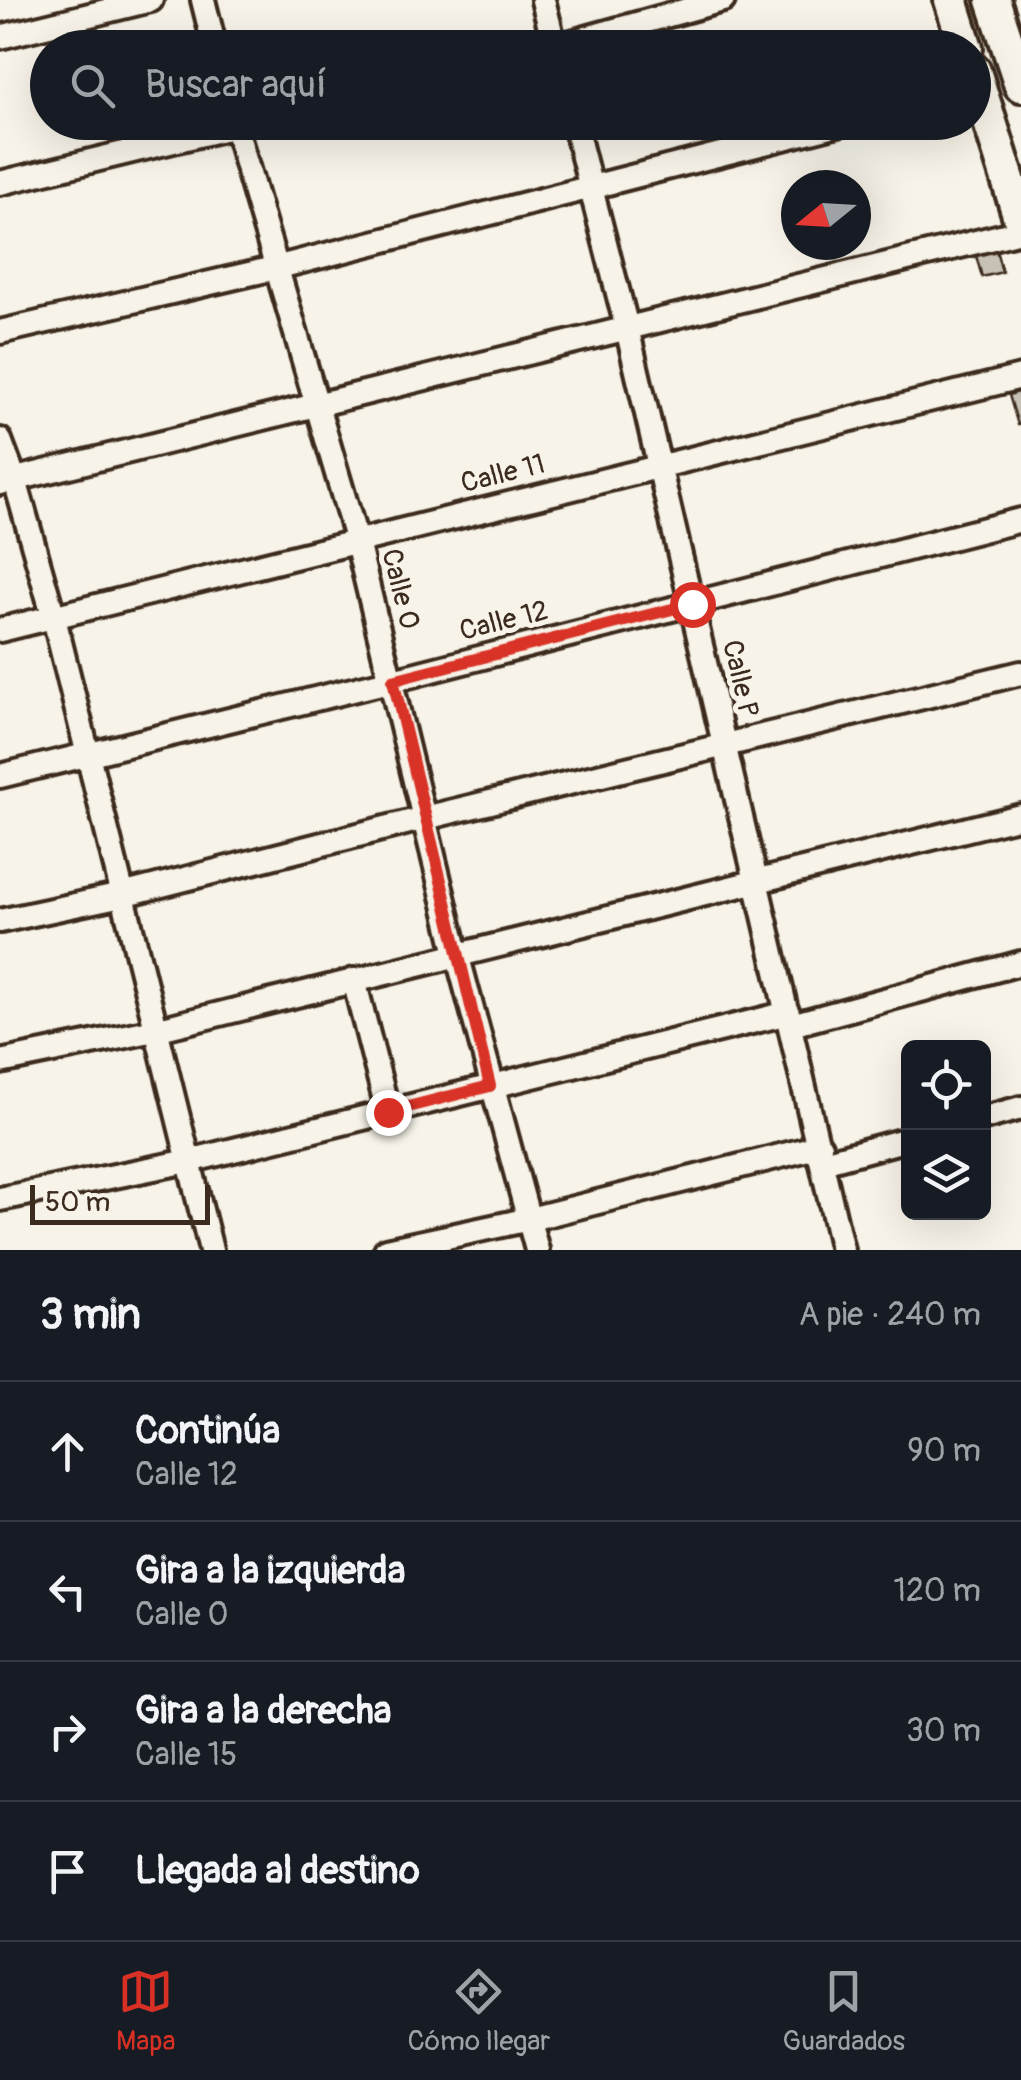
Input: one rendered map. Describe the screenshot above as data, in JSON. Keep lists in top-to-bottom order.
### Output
{
  "streets": {
    "street": [
      "Calle 11",
      "Calle O",
      "Calle 12",
      "Calle P"
    ]
  },
  "crossings": [
    ["Calle 11", "Calle O"],
    ["Calle 11", "Calle P"],
    ["Calle O", "Calle 12"],
    ["Calle 12", "Calle P"]
  ],
  "scale_bar": "50 m",
  "north": "left",
  "page": {
    "search": "Buscar aquí",
    "scale": "50 m",
    "heading": ["3 min", "A pie · 240 m"],
    "list": [
      ["Continúa", "Calle 12", "90 m"],
      ["Gira a la izquierda", "Calle O", "120 m"],
      ["Gira a la derecha", "Calle 15", "30 m"],
      "Llegada al destino"
    ],
    "nav": ["Mapa", "Cómo llegar", "Guardados"]
  }
}
